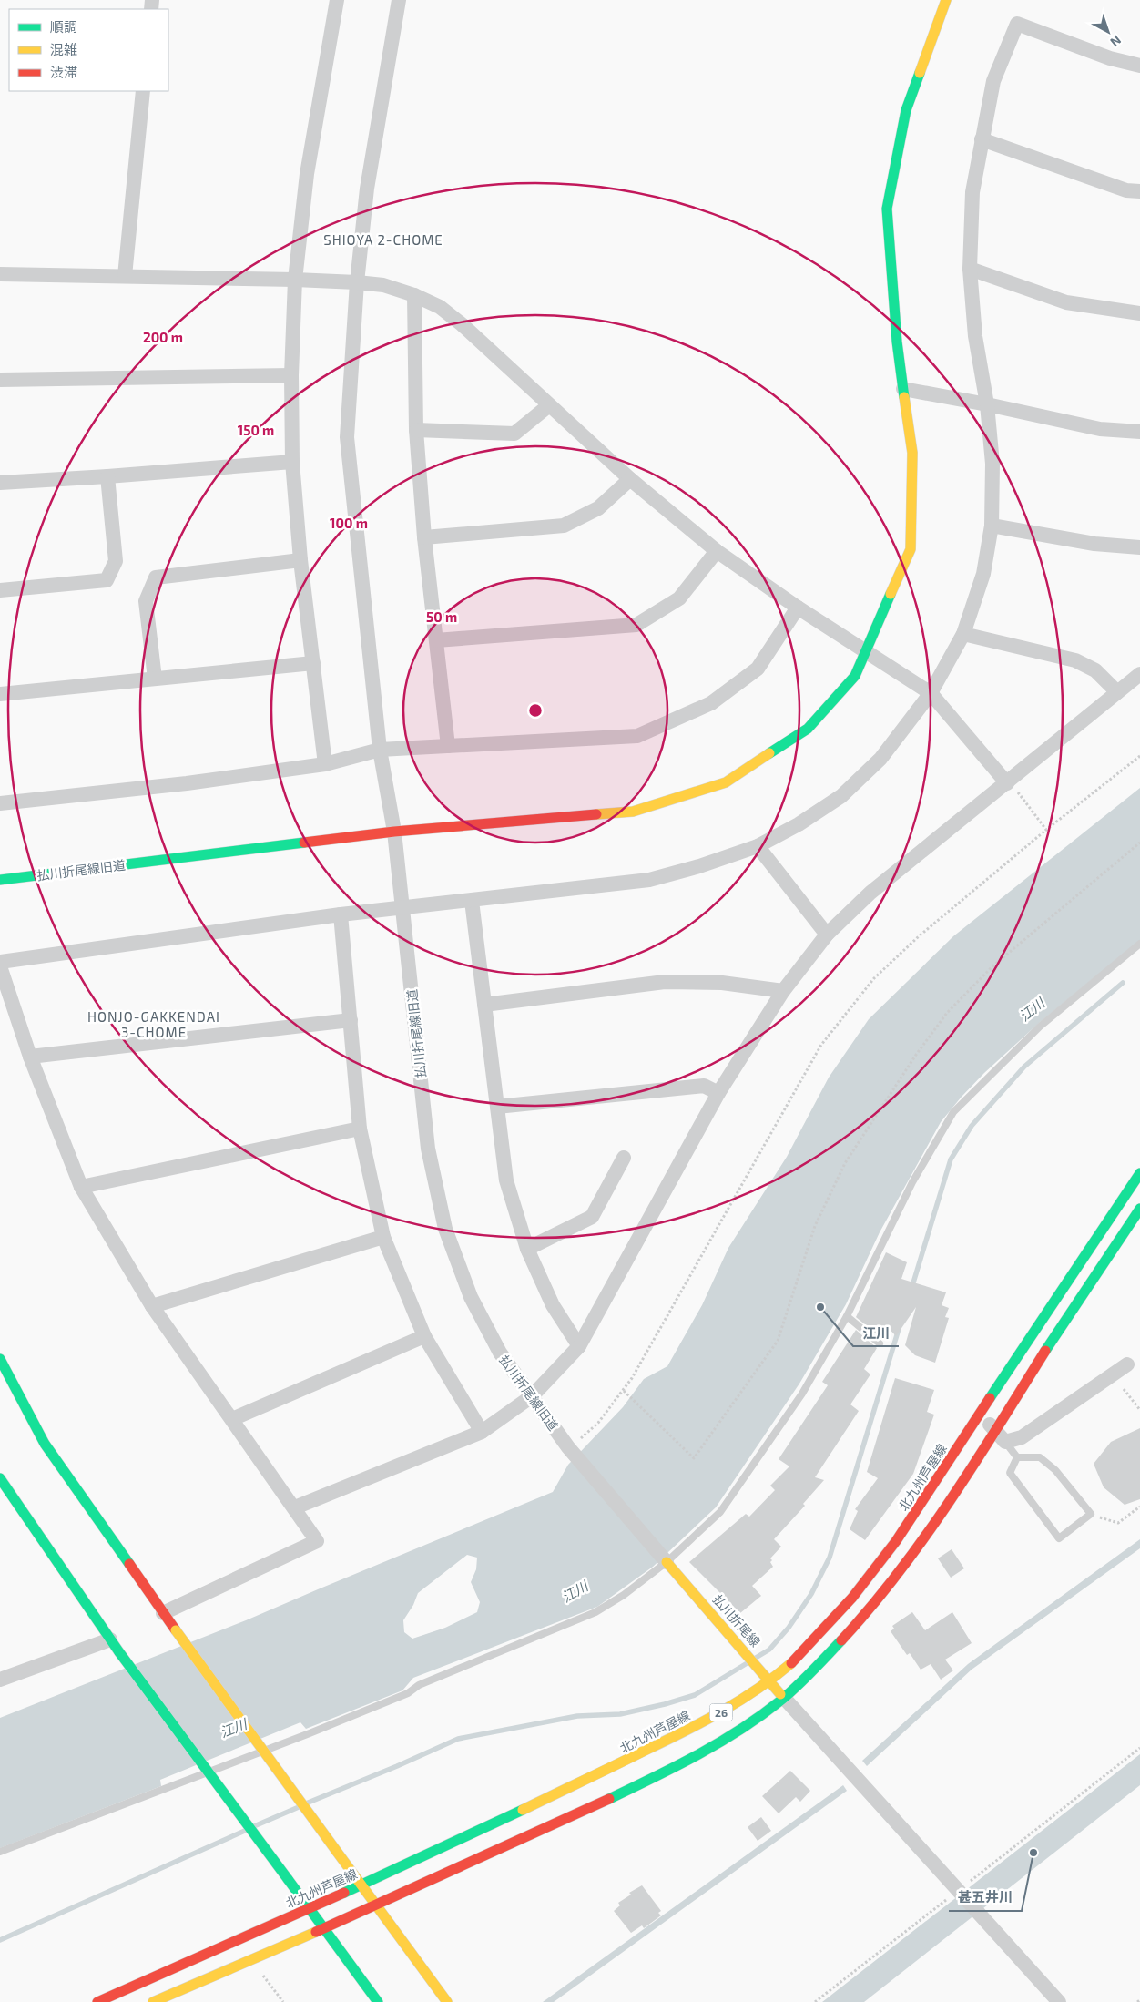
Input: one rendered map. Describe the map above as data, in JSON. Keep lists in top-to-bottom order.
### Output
{
  "streets": {
    "street": [
      "払川折尾線旧道",
      "北九州芦屋線",
      "払川折尾線",
      "26"
    ]
  },
  "crossings": [
    ["払川折尾線旧道", "払川折尾線"],
    ["北九州芦屋線", "払川折尾線"],
    ["払川折尾線", "26"]
  ],
  "districts": ["SHIOYA 2-CHOME", "HONJO-GAKKENDAI 3-CHOME"],
  "water": ["江川"],
  "places": ["江川", "甚五井川"],
  "legend": ["順調", "混雑", "渋滞"],
  "north": "bottom right",
  "rings": [
    "200 m",
    "150 m",
    "100 m",
    "50 m"
  ]
}
